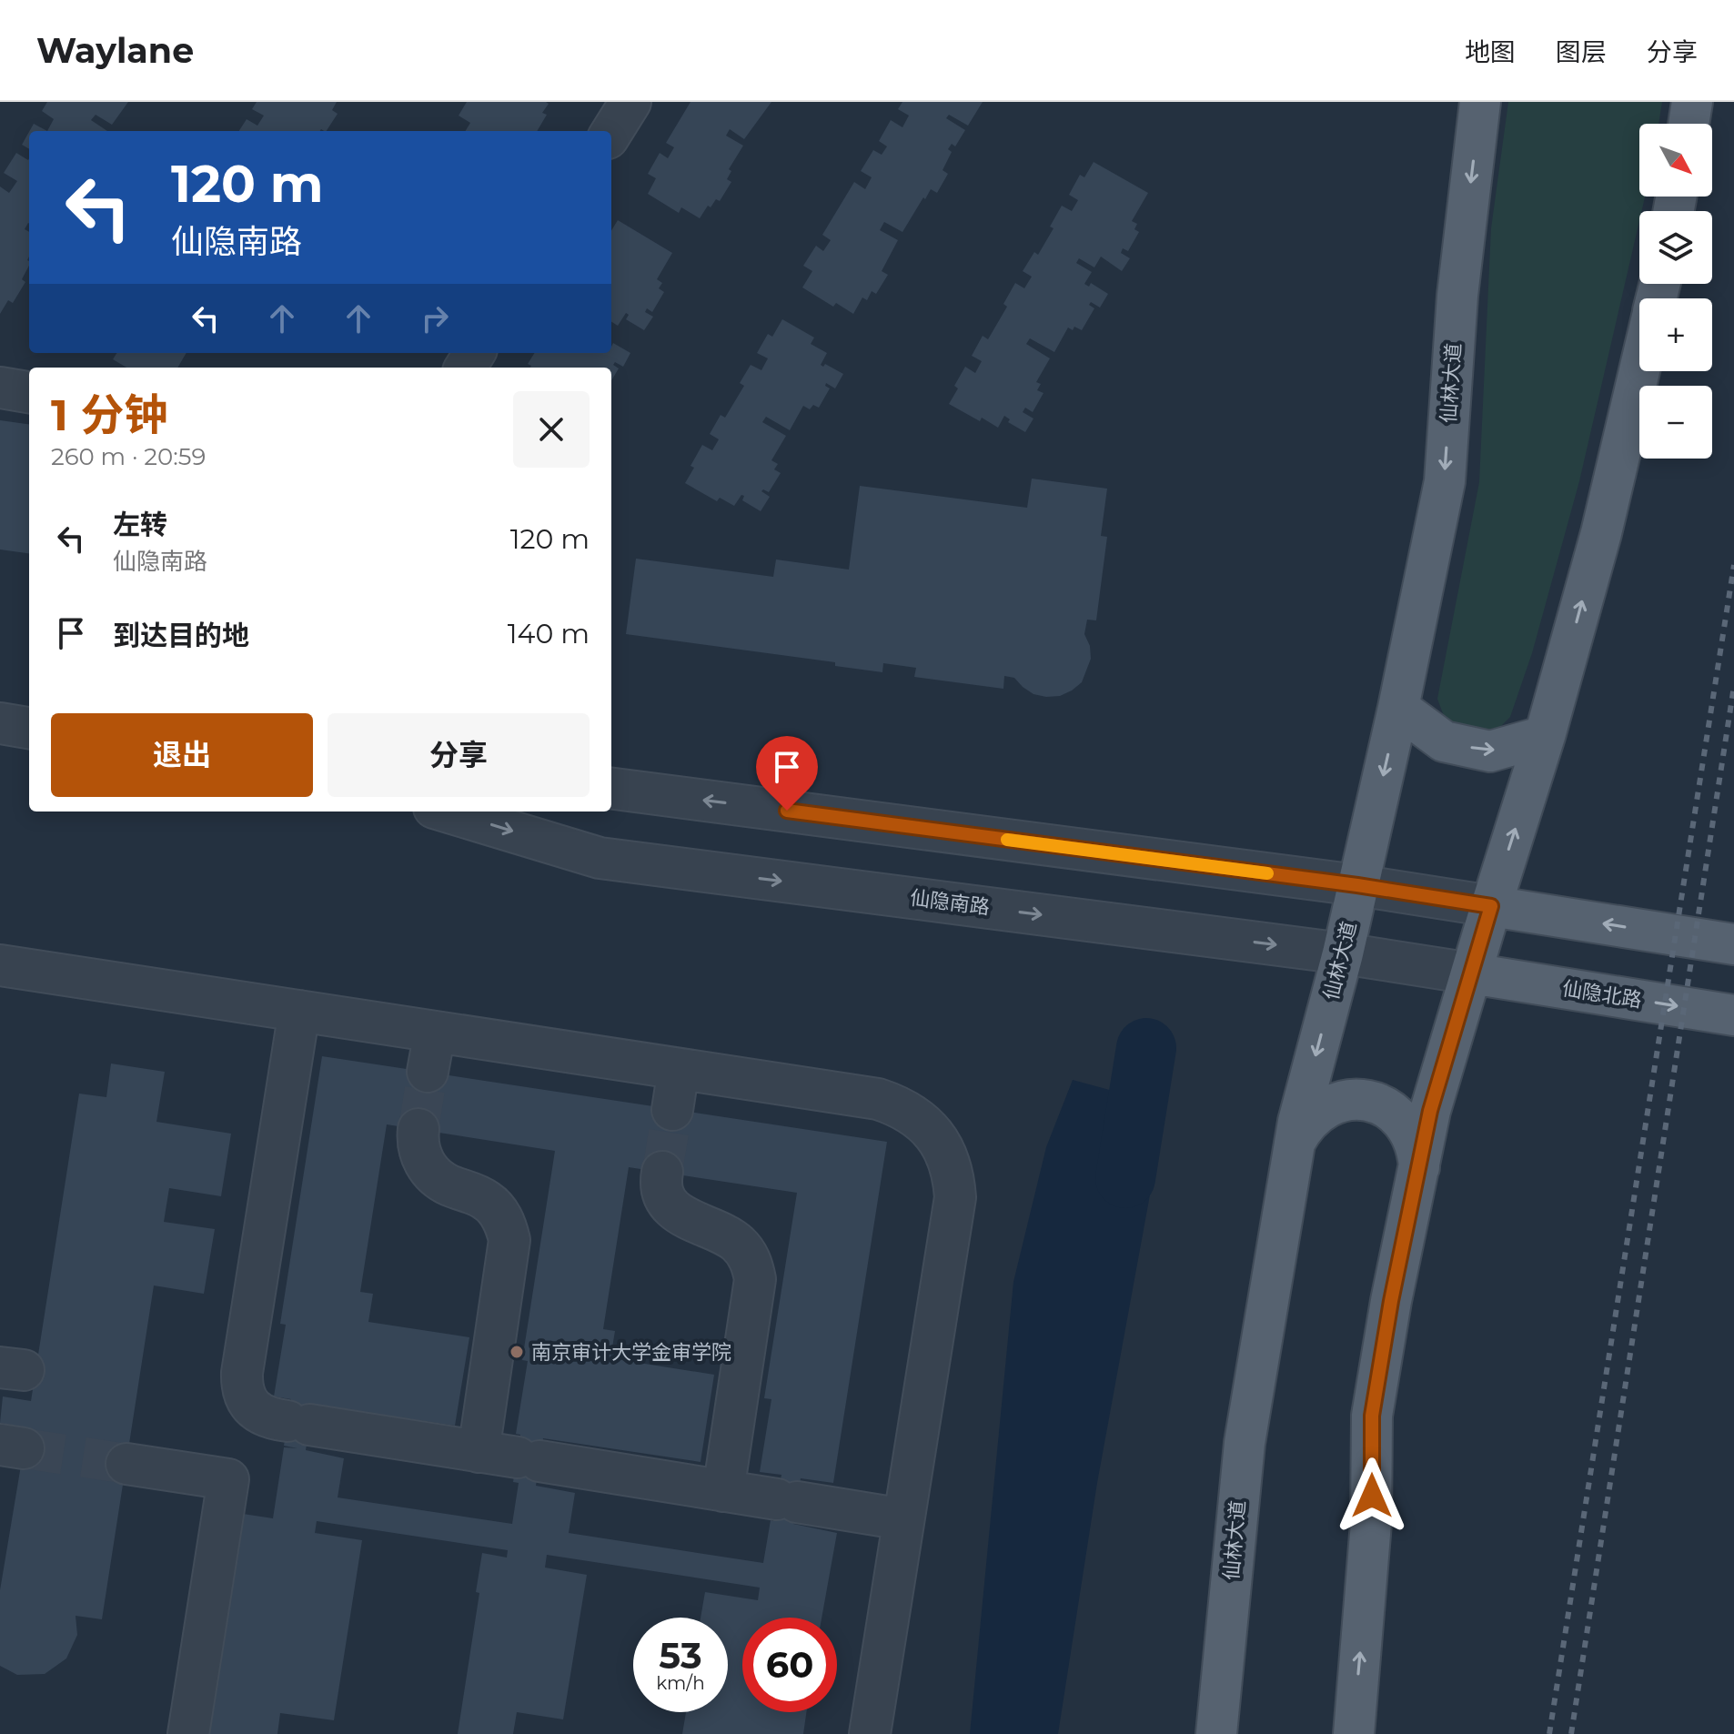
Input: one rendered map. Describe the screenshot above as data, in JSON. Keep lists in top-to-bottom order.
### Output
{
  "streets": {
    "main road": ["仙林大道", "仙隐北路"],
    "street": ["仙隐南路"]
  },
  "crossings": [
    ["仙林大道", "仙隐南路"],
    ["仙隐南路", "仙隐北路"]
  ],
  "places": ["南京审计大学金审学院"],
  "north": "bottom right",
  "page": {
    "header": "Waylane",
    "nav": ["地图", "图层", "分享"],
    "map_buttons": ["+", "−"],
    "turn": ["120 m", "仙隐南路"],
    "heading": ["1 分钟", "260 m · 20:59"],
    "list": [
      {
        "name": "左转",
        "note": "仙隐南路",
        "value": "120 m"
      },
      {
        "name": "到达目的地",
        "value": "140 m"
      }
    ],
    "buttons": ["退出", "分享"],
    "speed": "53 km/h",
    "limit": "60"
  }
}
